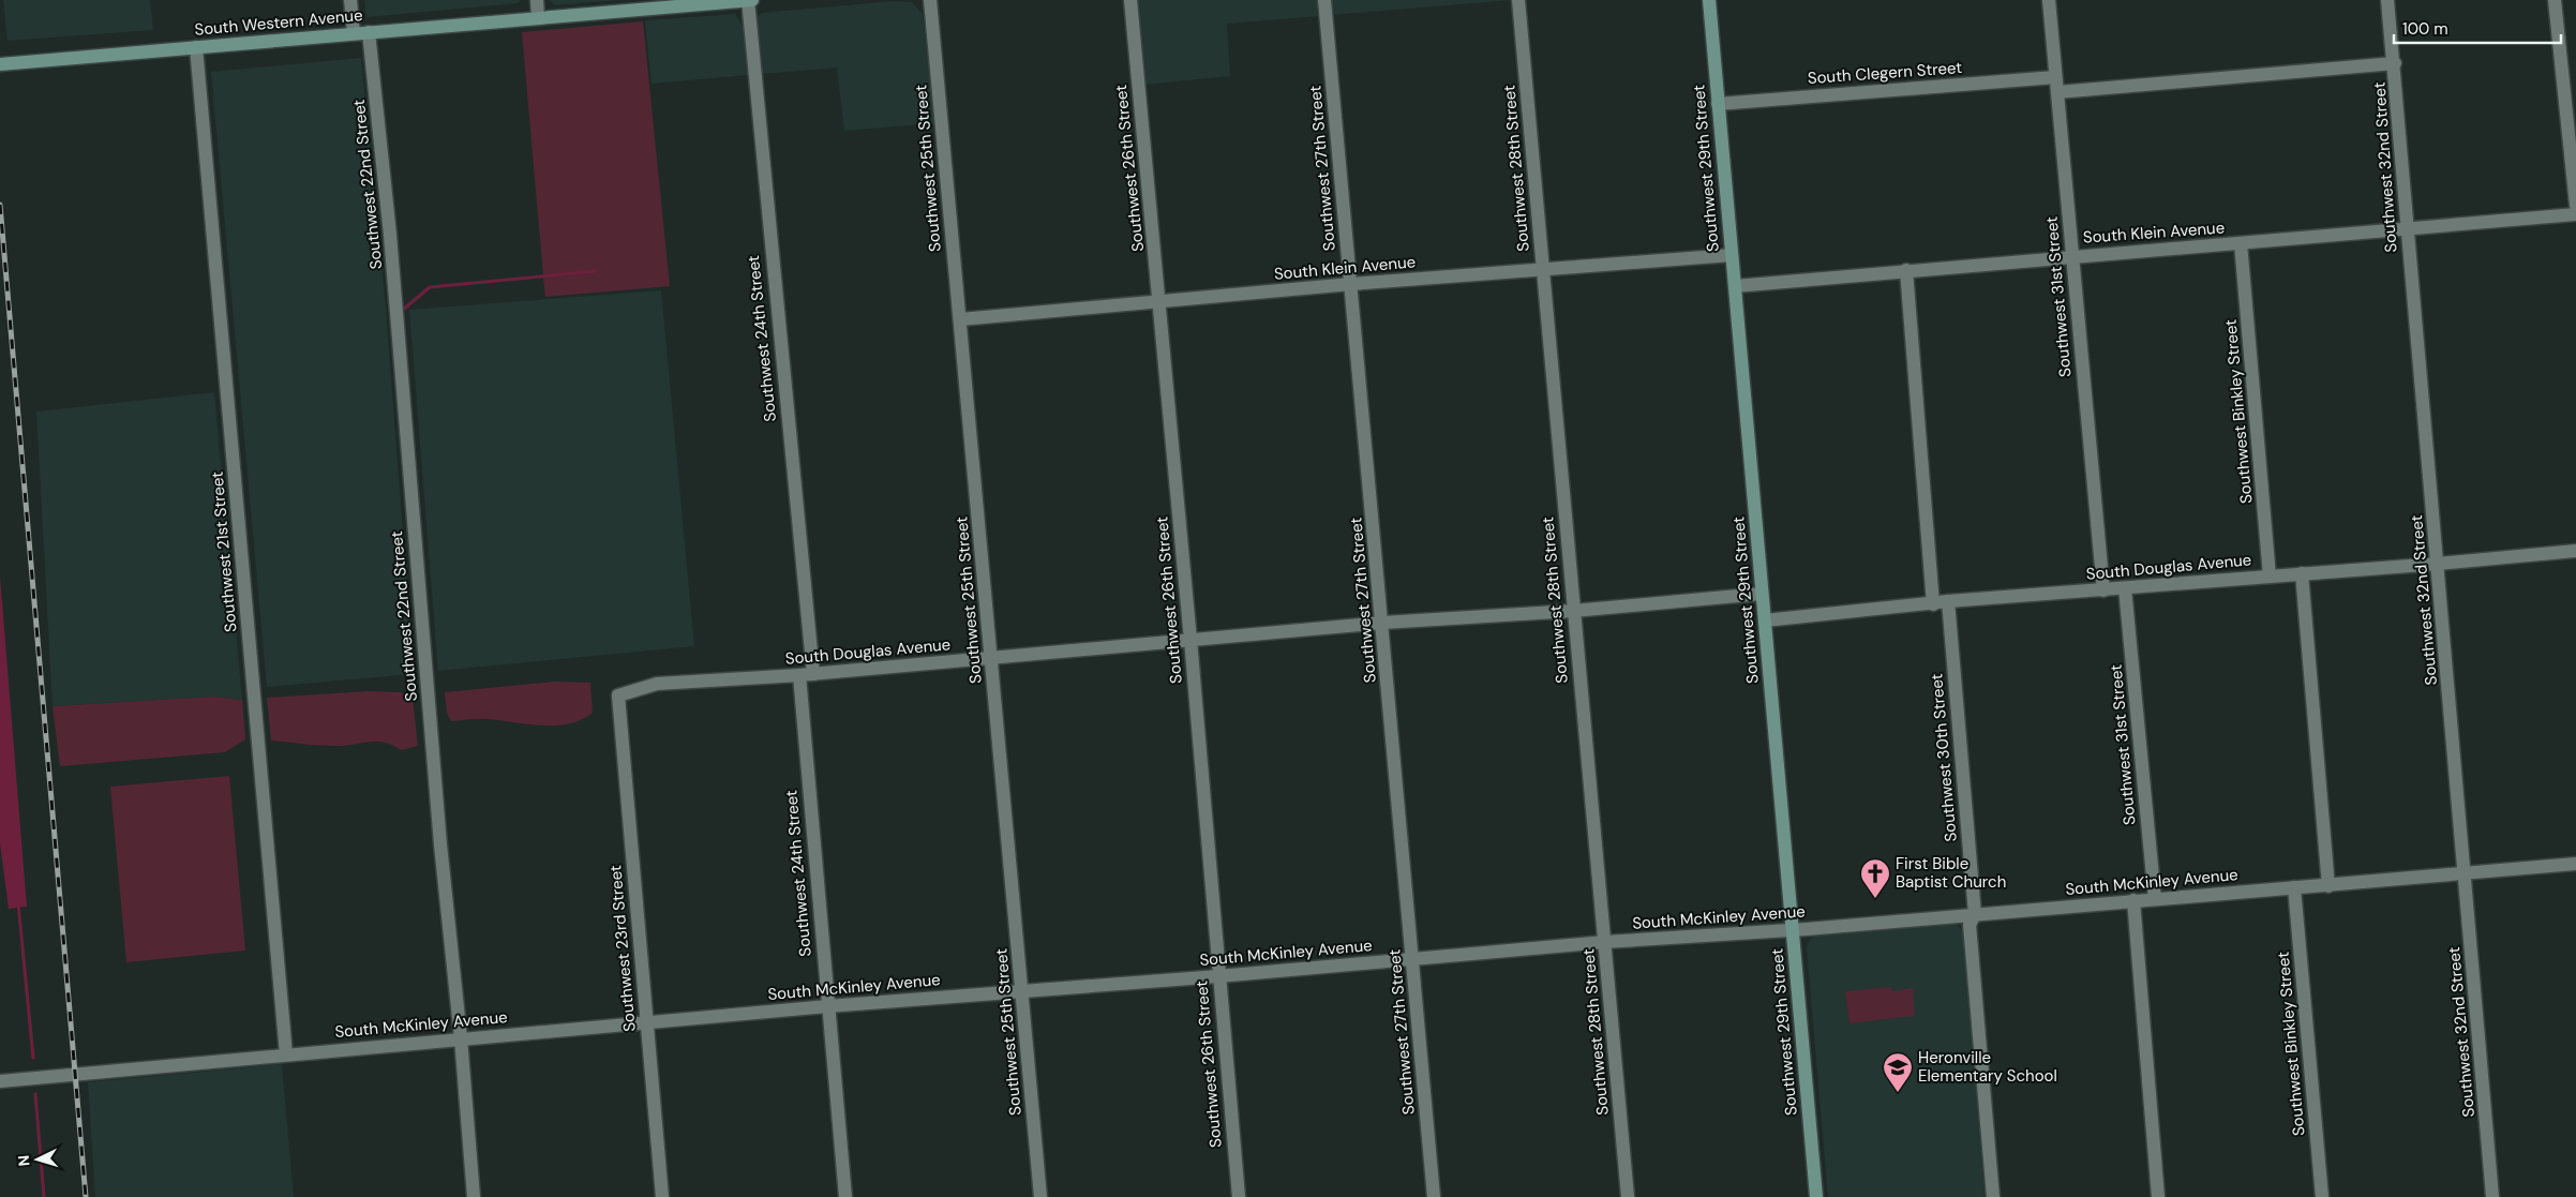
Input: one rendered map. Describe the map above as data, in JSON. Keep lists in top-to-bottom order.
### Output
{
  "streets": {
    "main road": ["South Western Avenue", "Southwest 29th Street"],
    "street": [
      "South Clegern Street",
      "Southwest 32nd Street",
      "Southwest 25th Street",
      "Southwest 26th Street",
      "Southwest 27th Street",
      "Southwest 28th Street",
      "Southwest 22nd Street",
      "South Klein Avenue",
      "Southwest 31st Street",
      "Southwest 24th Street",
      "Southwest Binkley Street",
      "Southwest 21st Street",
      "South Douglas Avenue",
      "Southwest 30th Street",
      "South McKinley Avenue",
      "Southwest 23rd Street"
    ]
  },
  "crossings": [
    ["South Western Avenue", "Southwest 22nd Street"],
    ["South Western Avenue", "Southwest 24th Street"],
    ["South Western Avenue", "Southwest 21st Street"],
    ["South Clegern Street", "Southwest 29th Street"],
    ["South Clegern Street", "Southwest 31st Street"],
    ["Southwest 32nd Street", "South Klein Avenue"],
    ["Southwest 32nd Street", "South Douglas Avenue"],
    ["Southwest 32nd Street", "South McKinley Avenue"],
    ["Southwest 25th Street", "South Klein Avenue"],
    ["Southwest 25th Street", "South Douglas Avenue"],
    ["Southwest 25th Street", "South McKinley Avenue"],
    ["Southwest 26th Street", "South Klein Avenue"],
    ["Southwest 26th Street", "South Douglas Avenue"],
    ["Southwest 26th Street", "South McKinley Avenue"],
    ["Southwest 27th Street", "South Klein Avenue"],
    ["Southwest 27th Street", "South Douglas Avenue"],
    ["Southwest 27th Street", "South McKinley Avenue"],
    ["Southwest 28th Street", "South Klein Avenue"],
    ["Southwest 28th Street", "South Douglas Avenue"],
    ["Southwest 28th Street", "South McKinley Avenue"],
    ["Southwest 29th Street", "South Klein Avenue"],
    ["Southwest 29th Street", "South Douglas Avenue"],
    ["Southwest 29th Street", "South McKinley Avenue"],
    ["Southwest 22nd Street", "South McKinley Avenue"],
    ["South Klein Avenue", "Southwest 31st Street"],
    ["South Klein Avenue", "Southwest Binkley Street"],
    ["Southwest 31st Street", "South Douglas Avenue"],
    ["Southwest 31st Street", "South McKinley Avenue"],
    ["Southwest 24th Street", "South Douglas Avenue"],
    ["Southwest 24th Street", "South McKinley Avenue"],
    ["Southwest Binkley Street", "South Douglas Avenue"],
    ["Southwest Binkley Street", "South McKinley Avenue"],
    ["Southwest 21st Street", "South McKinley Avenue"],
    ["South Douglas Avenue", "Southwest 30th Street"],
    ["South Douglas Avenue", "Southwest 23rd Street"],
    ["Southwest 30th Street", "South McKinley Avenue"],
    ["South McKinley Avenue", "Southwest 23rd Street"]
  ],
  "places": {
    "church": ["First Bible Baptist Church"],
    "school or university": ["Heronville Elementary School"]
  },
  "scale_bar": "100 m",
  "north": "left"
}
